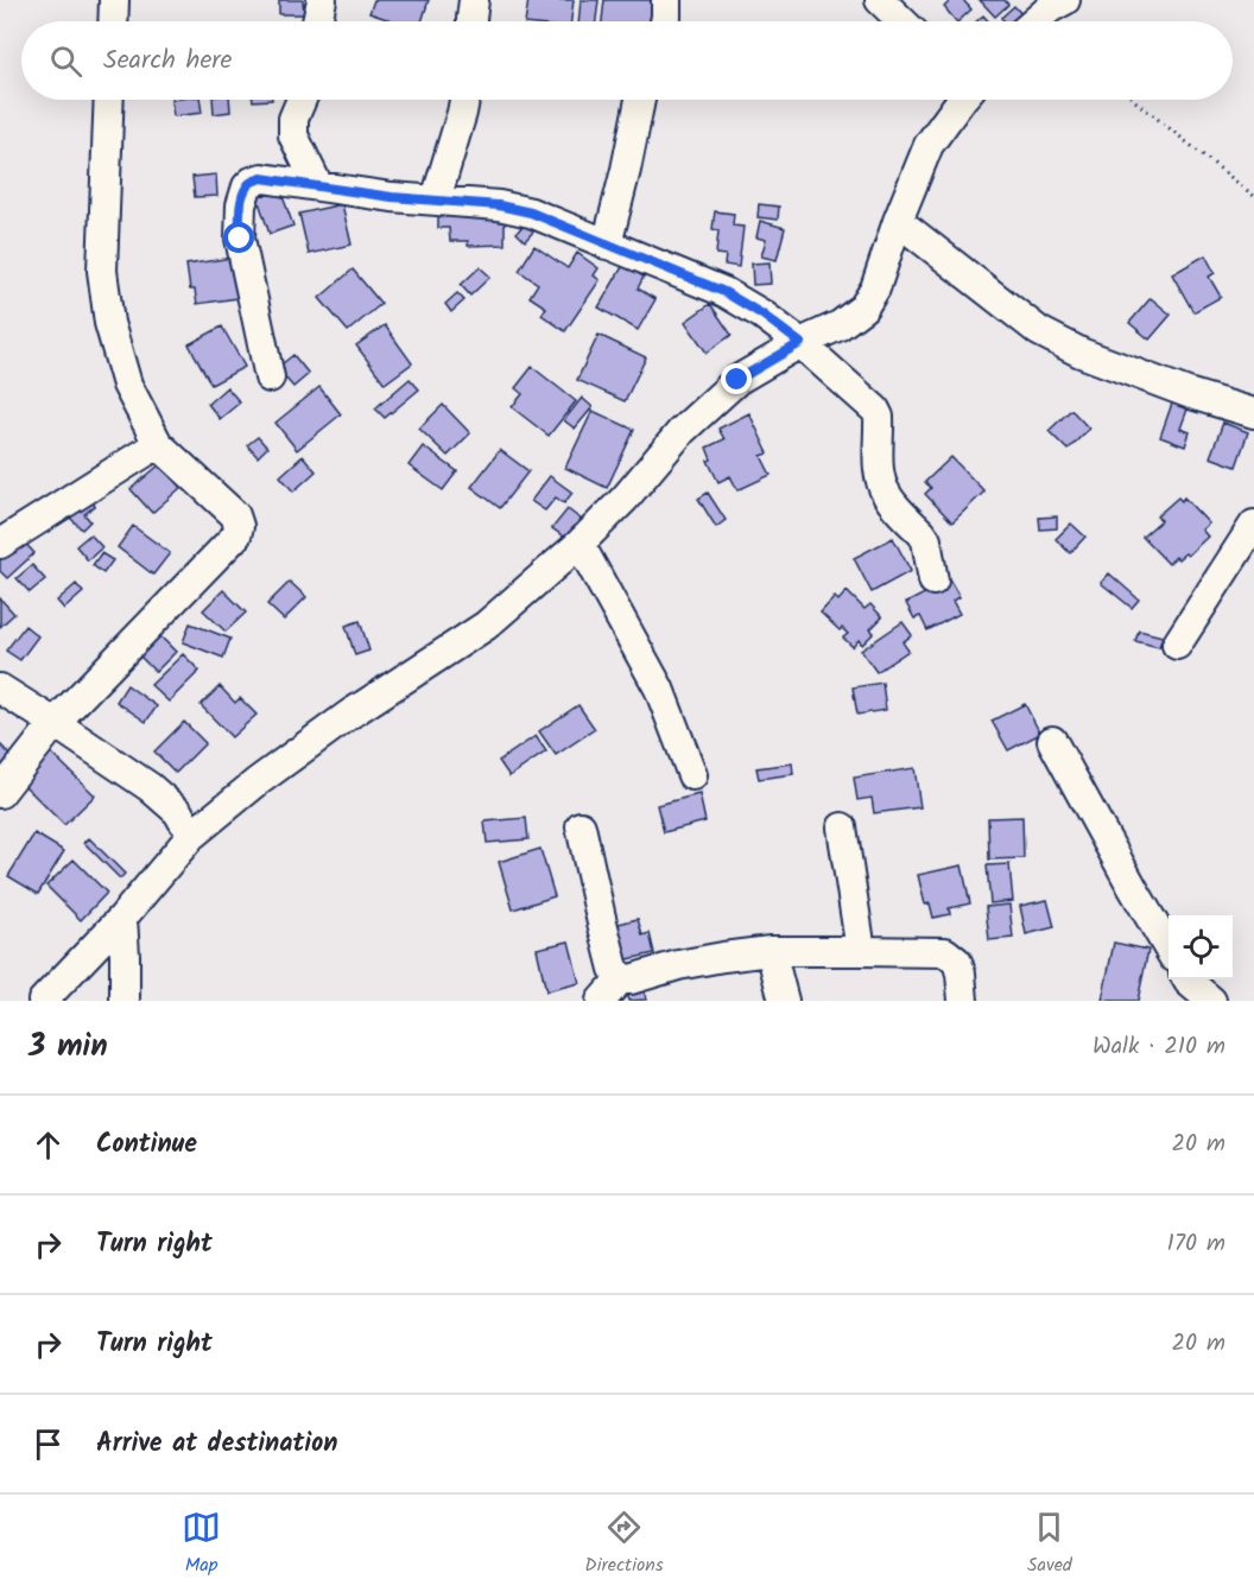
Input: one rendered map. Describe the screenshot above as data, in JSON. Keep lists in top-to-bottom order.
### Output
{
  "page": {
    "search": "Search here",
    "heading": ["3 min", "Walk · 210 m"],
    "list": [
      ["Continue", "20 m"],
      ["Turn right", "170 m"],
      ["Turn right", "20 m"],
      "Arrive at destination"
    ],
    "nav": ["Map", "Directions", "Saved"]
  }
}
